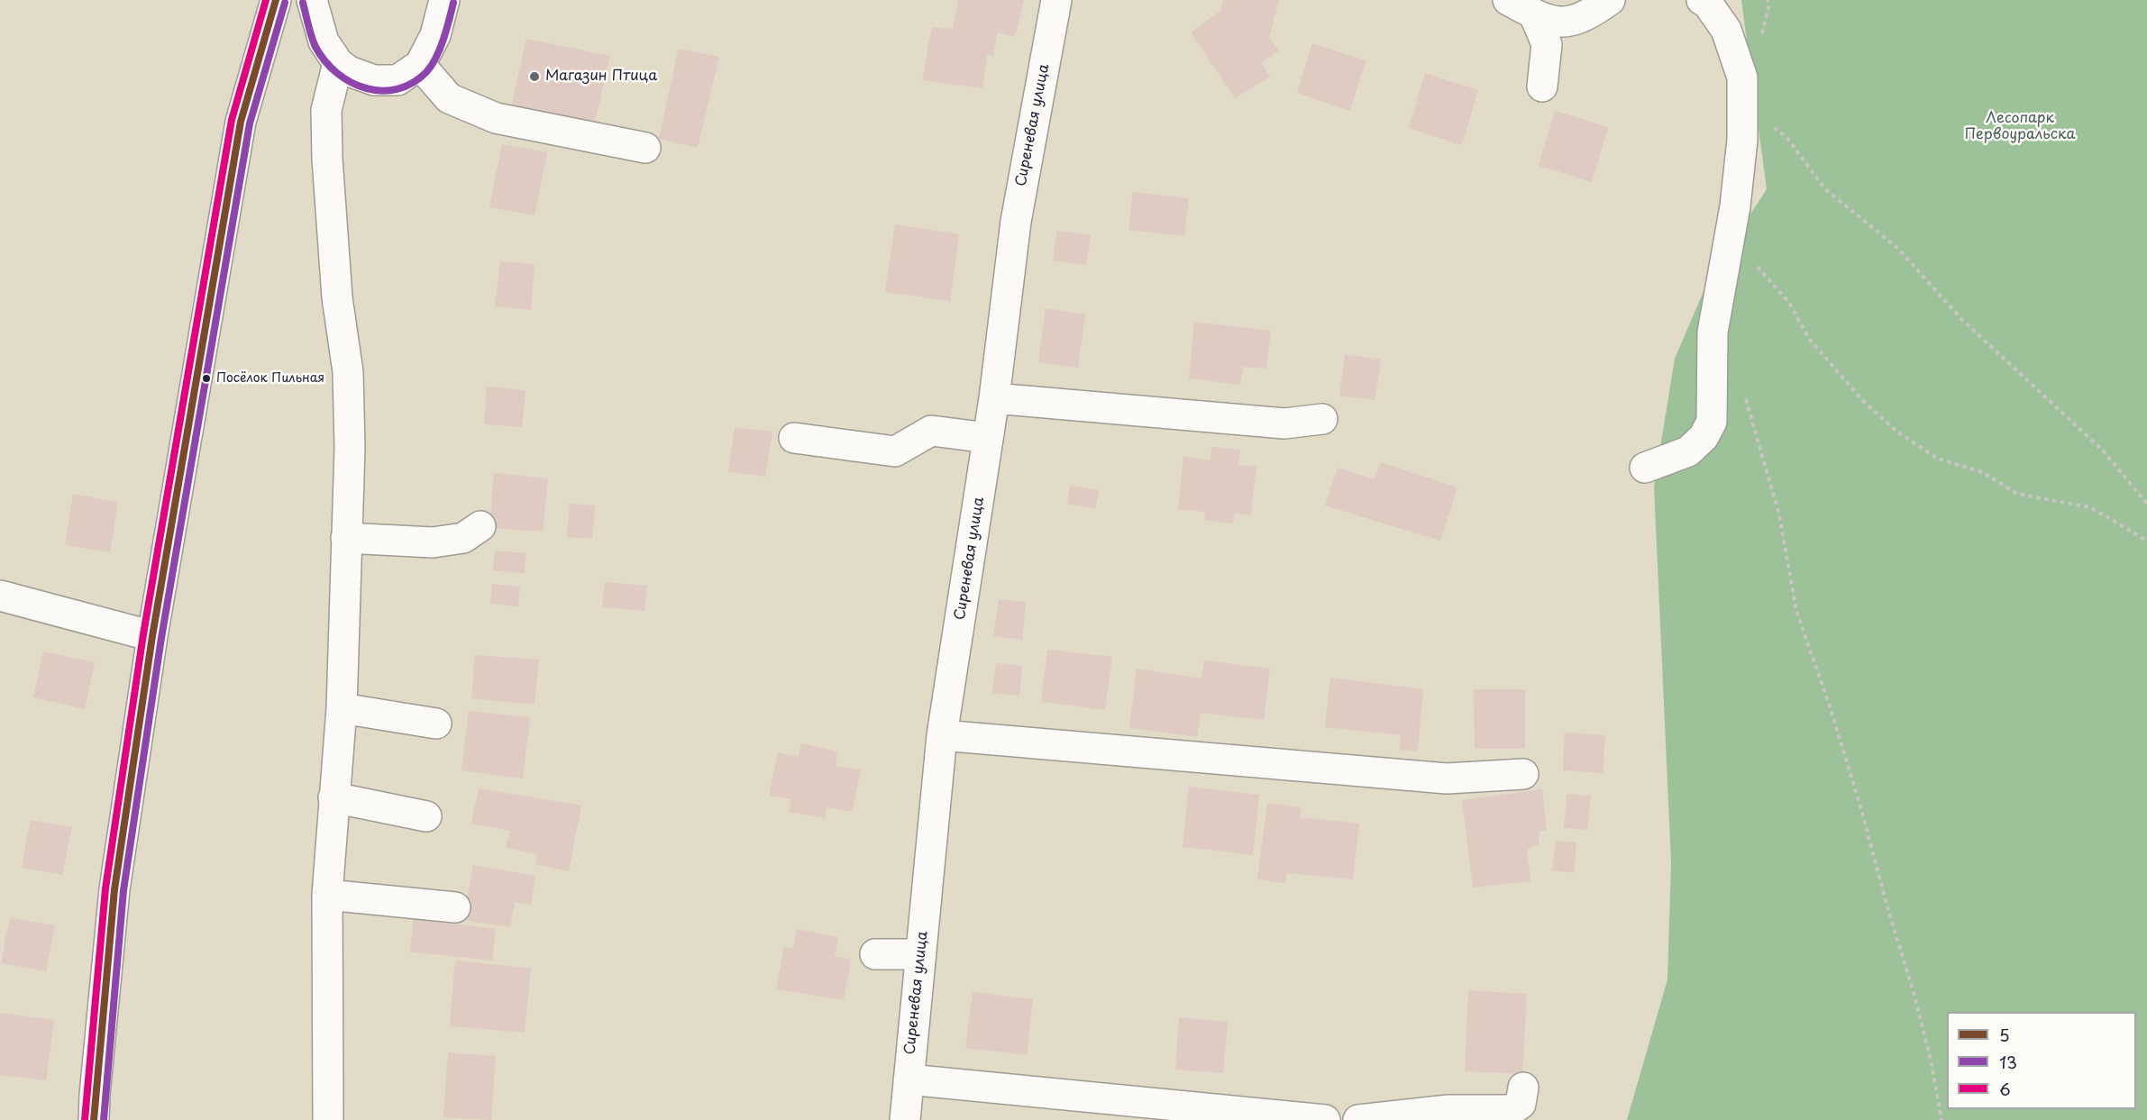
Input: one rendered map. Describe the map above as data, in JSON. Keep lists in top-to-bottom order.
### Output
{
  "streets": {
    "street": ["Сиреневая улица"]
  },
  "parks": ["Лесопарк Первоуральска"],
  "places": ["Магазин Птица", "Посёлок Пильная"],
  "lines": ["transit line 5", "transit line 6", "transit line 13"],
  "legend": ["5", "13", "6"]
}
